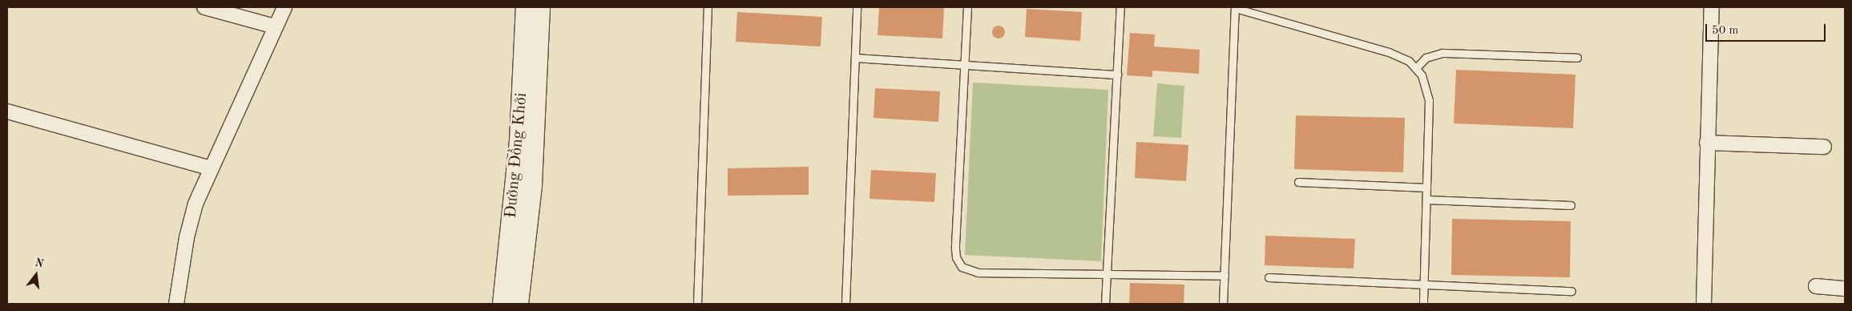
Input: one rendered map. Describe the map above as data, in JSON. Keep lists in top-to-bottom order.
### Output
{
  "streets": {
    "main road": ["Đường Đồng Khởi"]
  },
  "scale_bar": "50 m",
  "north": "top"
}
